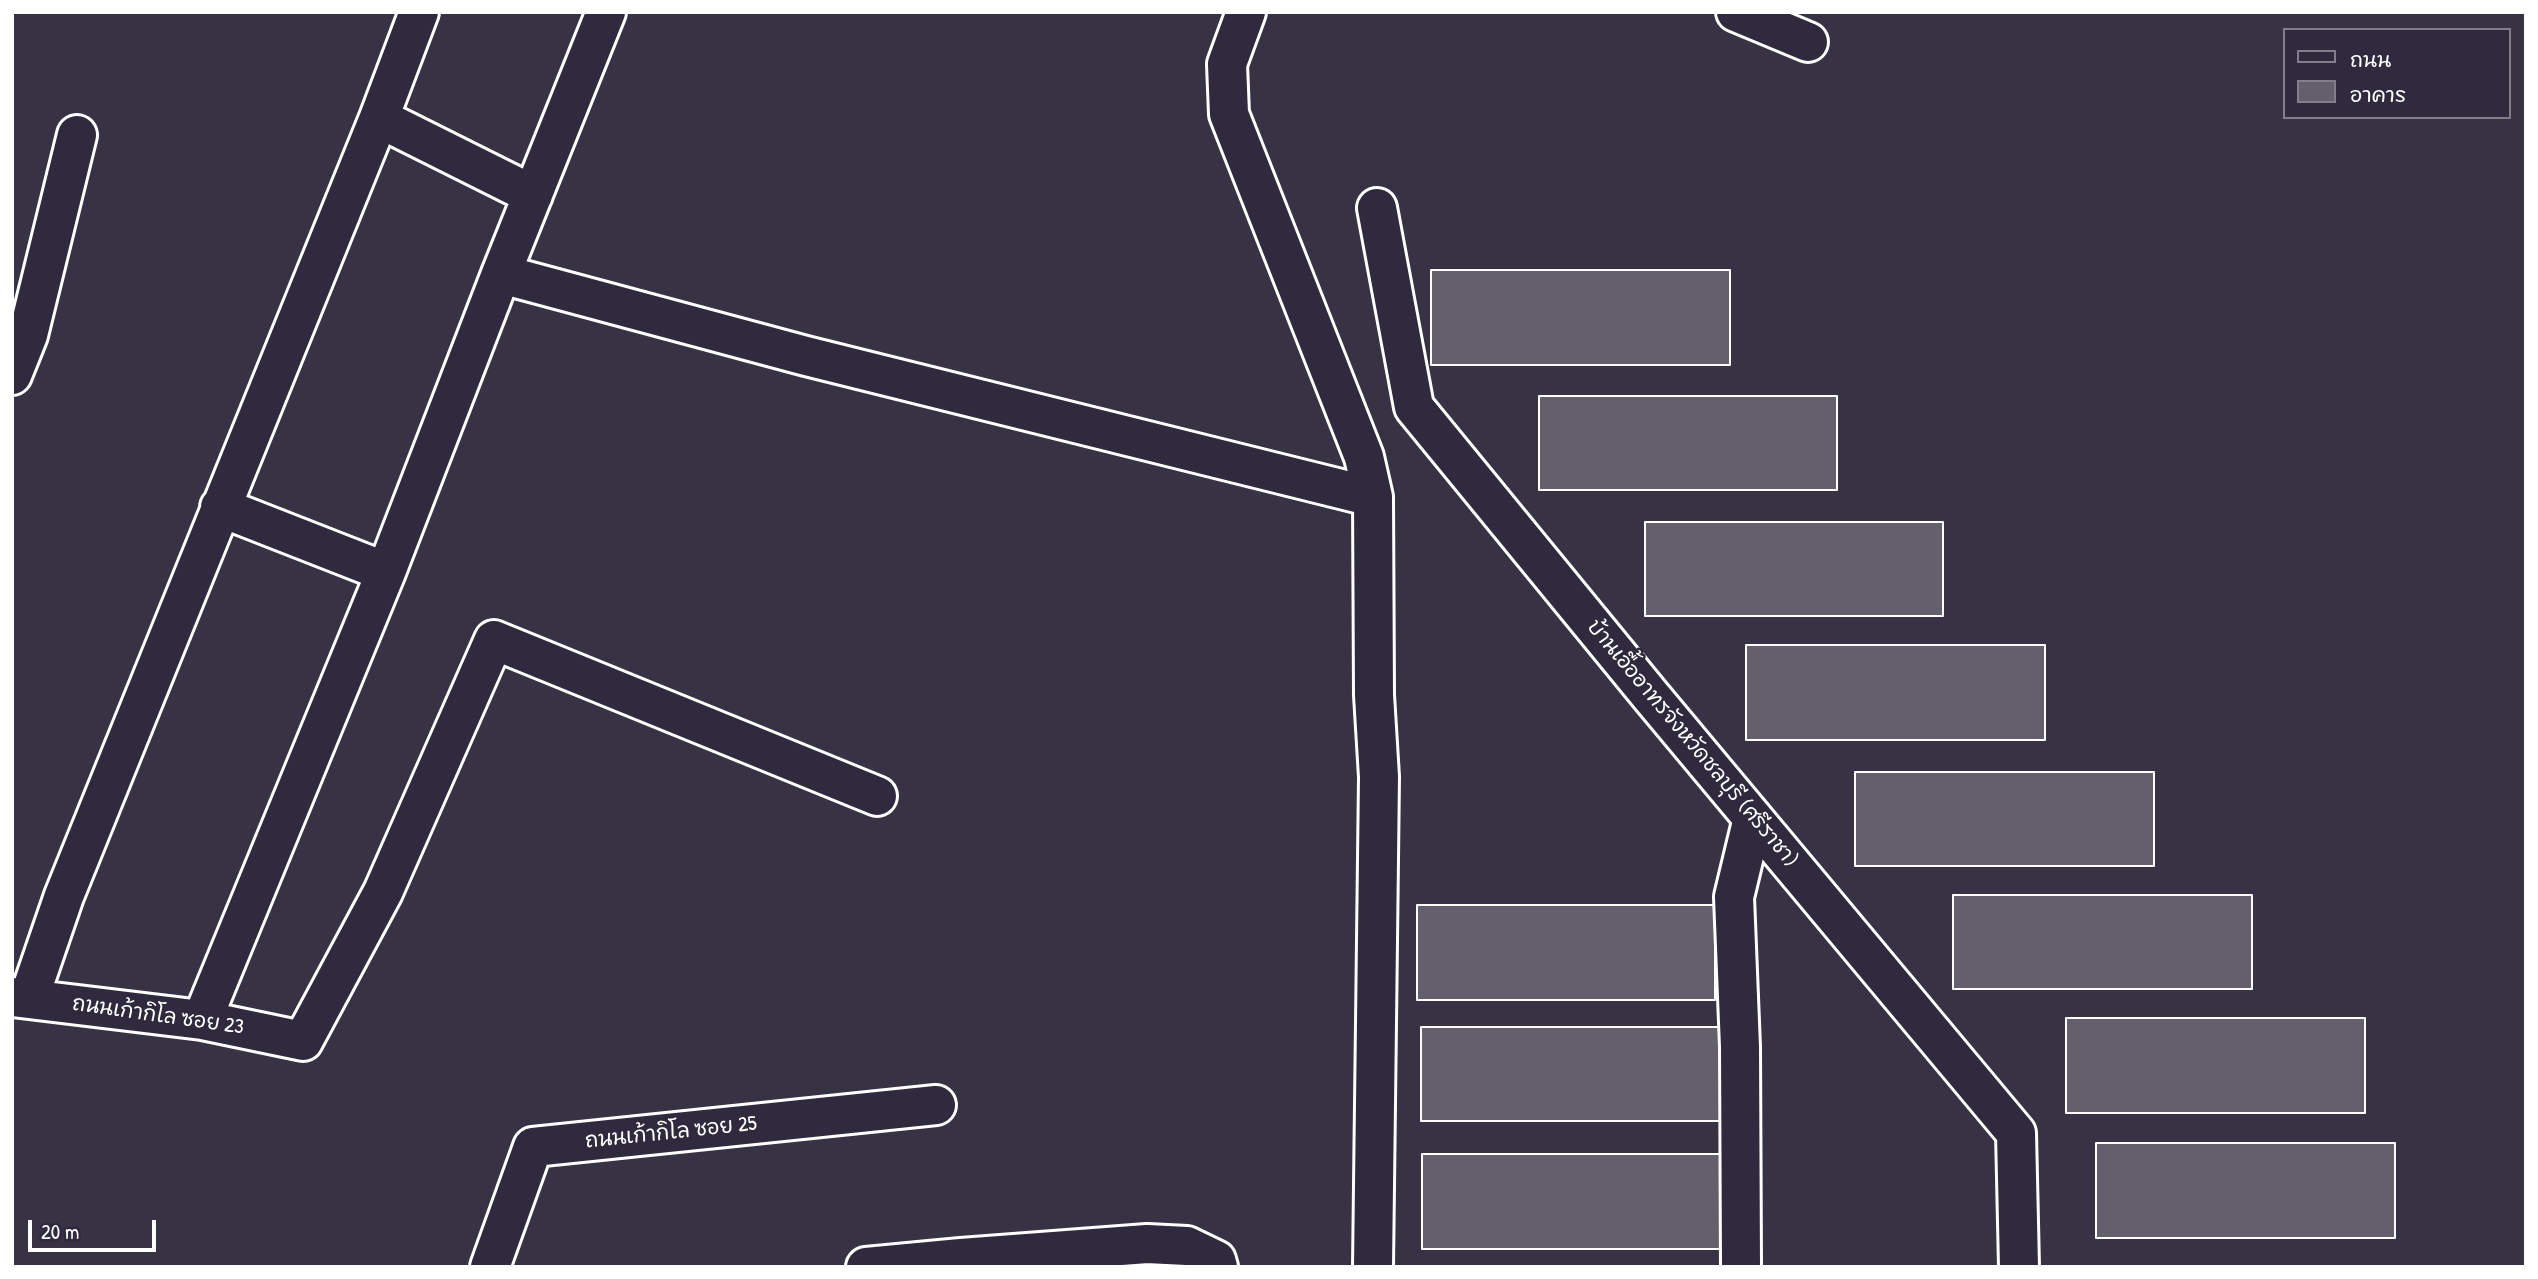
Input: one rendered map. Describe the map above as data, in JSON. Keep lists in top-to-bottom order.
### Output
{
  "streets": {
    "street": ["บ้านเอื้ออาทรจังหวัดชลบุรี (ศรีราชา)", "ถนนเก้ากิโล ซอย 23", "ถนนเก้ากิโล ซอย 25"]
  },
  "legend": ["ถนน", "อาคาร"],
  "scale_bar": "20 m"
}
